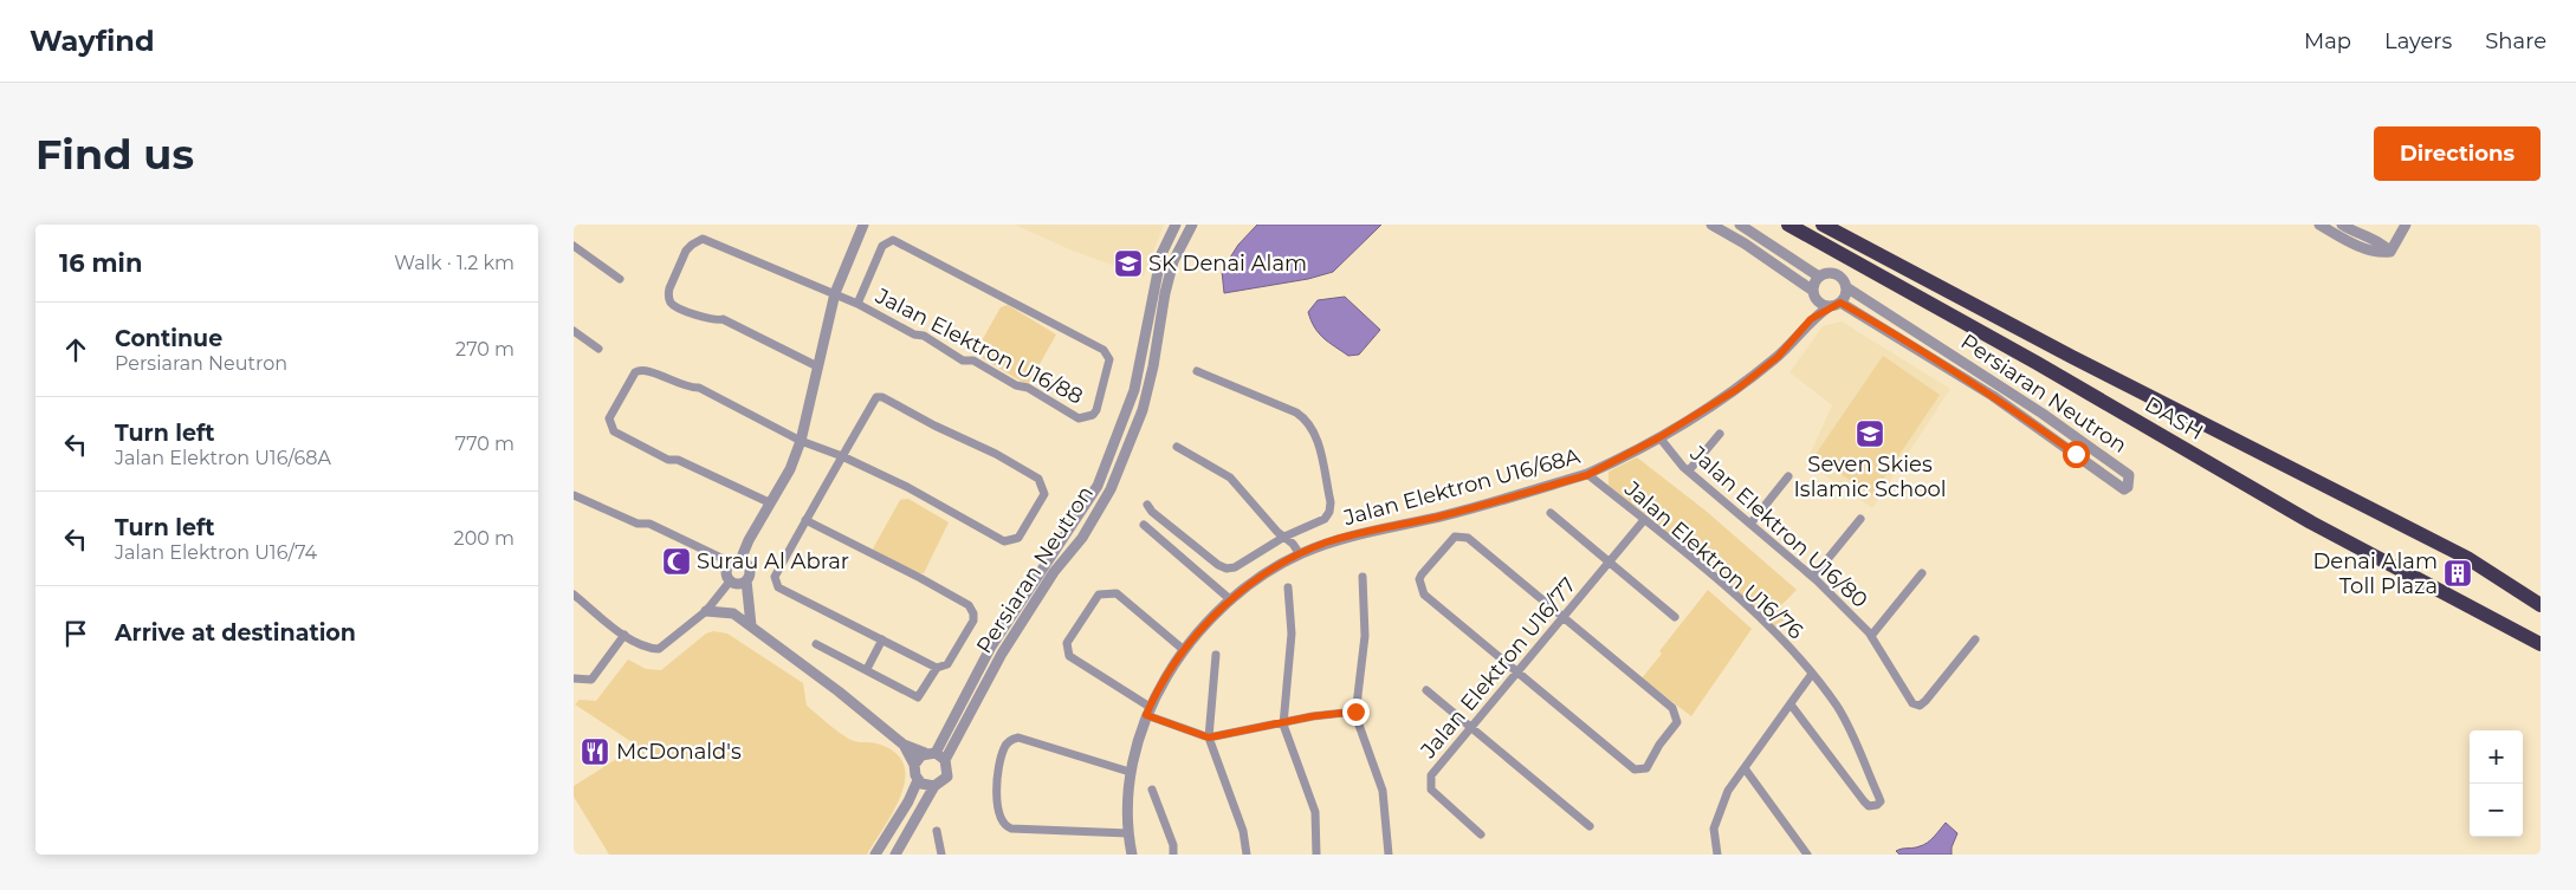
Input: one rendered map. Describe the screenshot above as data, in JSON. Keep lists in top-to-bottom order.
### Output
{
  "streets": {
    "highway": ["DASH"],
    "street": [
      "Jalan Elektron U16/88",
      "Persiaran Neutron",
      "Jalan Elektron U16/68A",
      "Jalan Elektron U16/80",
      "Jalan Elektron U16/76",
      "Jalan Elektron U16/77"
    ]
  },
  "crossings": [
    ["Jalan Elektron U16/68A", "Jalan Elektron U16/80"],
    ["Jalan Elektron U16/68A", "Jalan Elektron U16/76"],
    ["Jalan Elektron U16/76", "Jalan Elektron U16/77"]
  ],
  "places": {
    "school or university": ["SK Denai Alam", "Seven Skies Islamic School"],
    "mosque": ["Surau Al Abrar"],
    "building": ["Denai Alam Toll Plaza"],
    "restaurant": ["McDonald's"]
  },
  "page": {
    "header": "Wayfind",
    "nav": ["Map", "Layers", "Share"],
    "buttons": "Directions",
    "title": "Find us",
    "heading": ["16 min", "Walk · 1.2 km"],
    "list": [
      ["Continue", "Persiaran Neutron", "270 m"],
      ["Turn left", "Jalan Elektron U16/68A", "770 m"],
      ["Turn left", "Jalan Elektron U16/74", "200 m"],
      "Arrive at destination"
    ],
    "map_buttons": ["+", "−"]
  }
}
